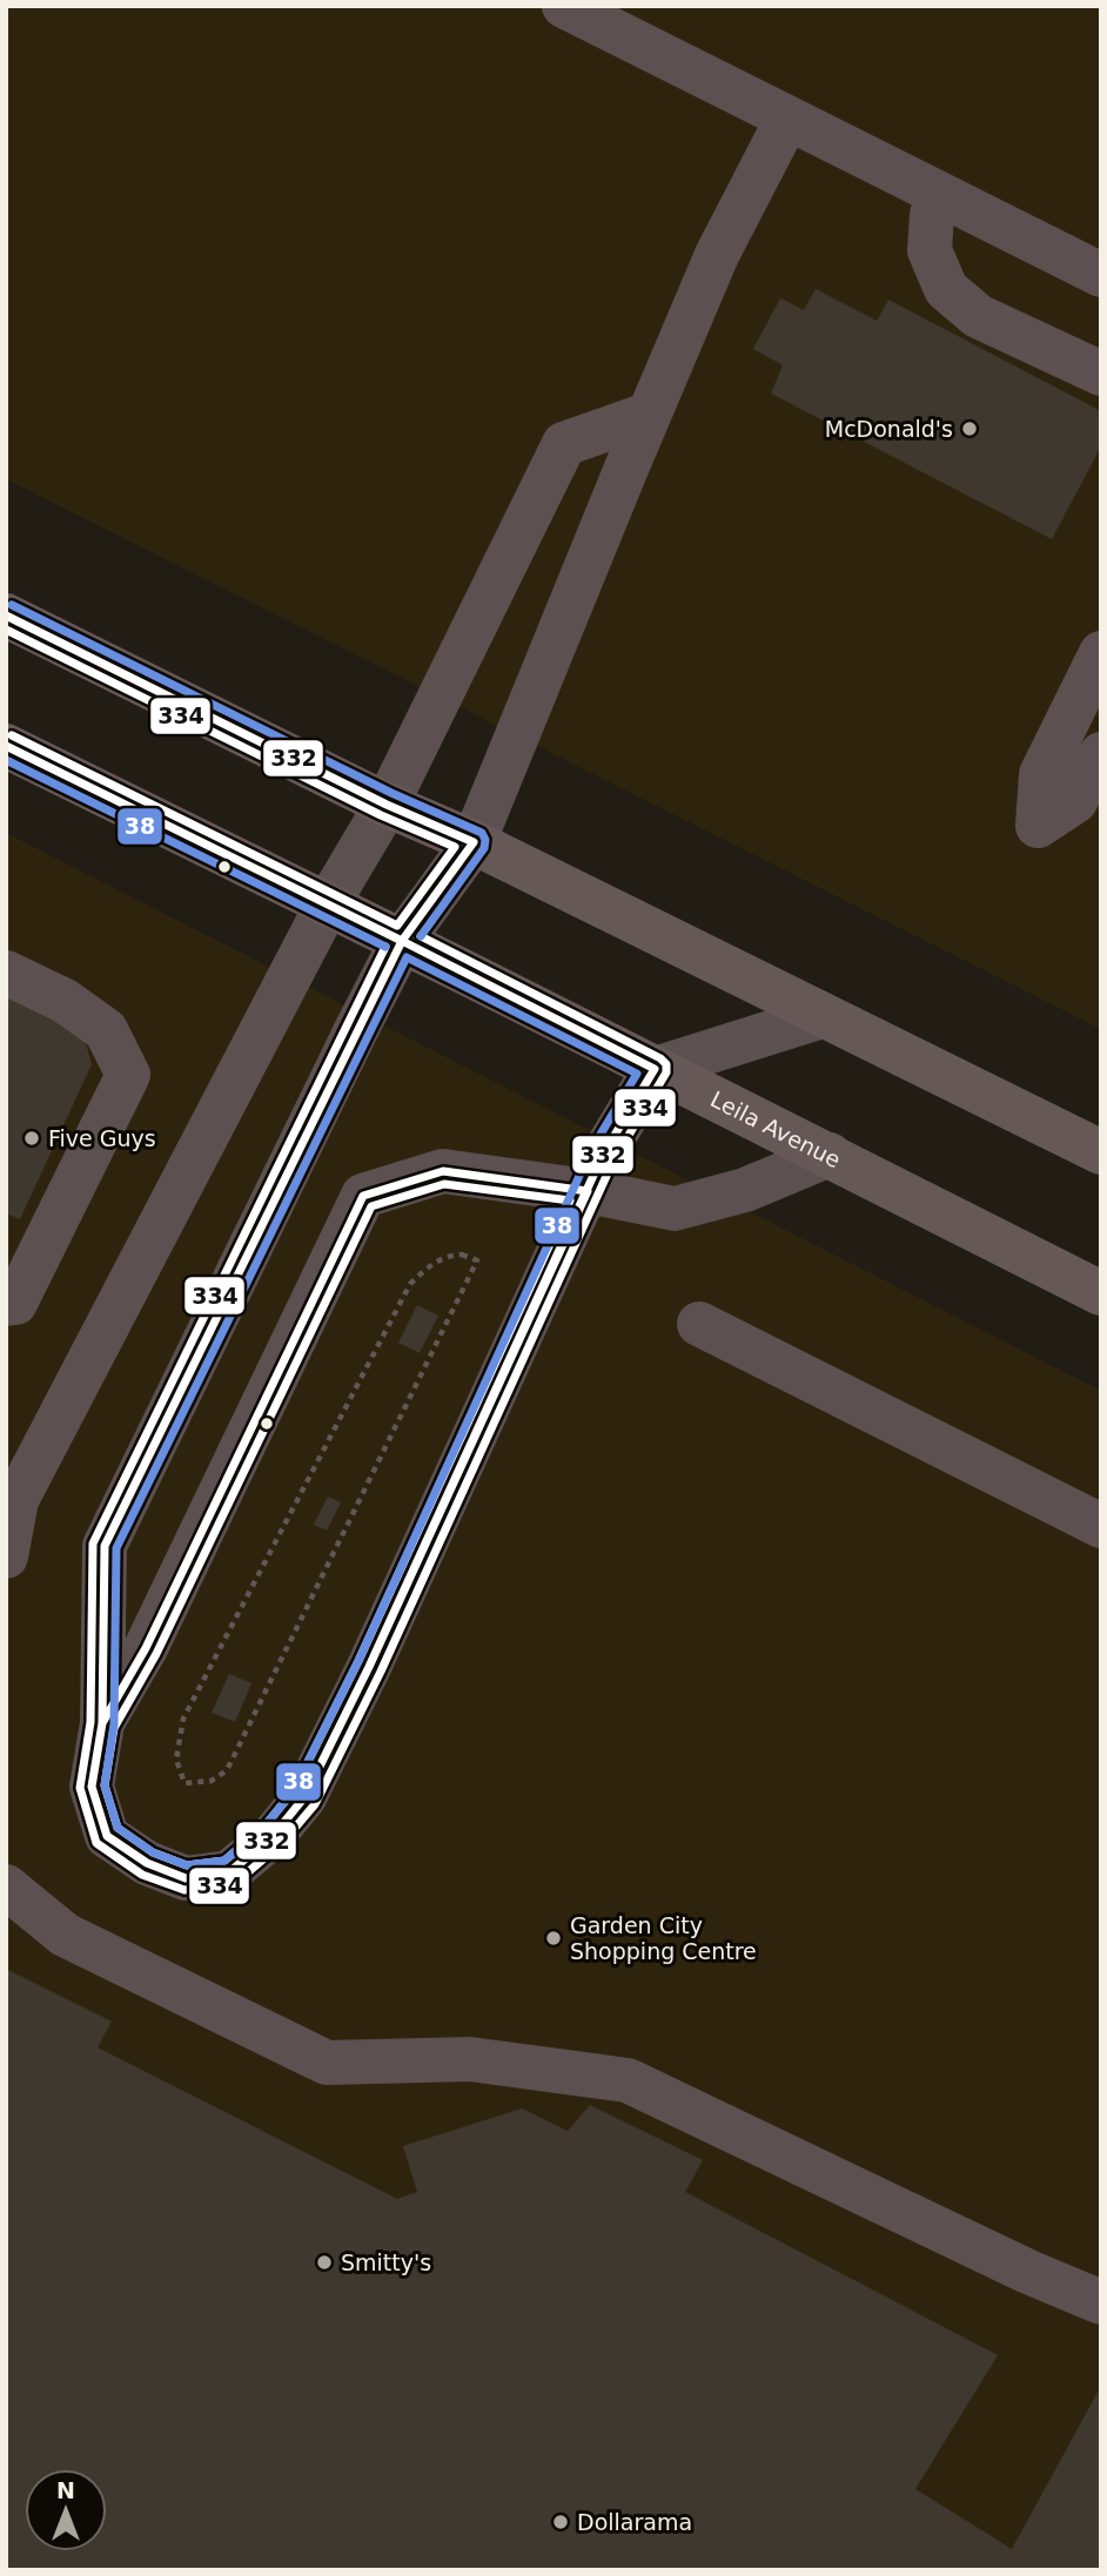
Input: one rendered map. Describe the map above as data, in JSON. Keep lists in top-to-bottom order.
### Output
{
  "streets": {
    "main road": ["Leila Avenue"]
  },
  "places": [
    "McDonald's",
    "Five Guys",
    "Garden City Shopping Centre",
    "Smitty's",
    "Dollarama"
  ],
  "lines": ["transit line 38", "transit line 332", "transit line 334"],
  "north": "top"
}
